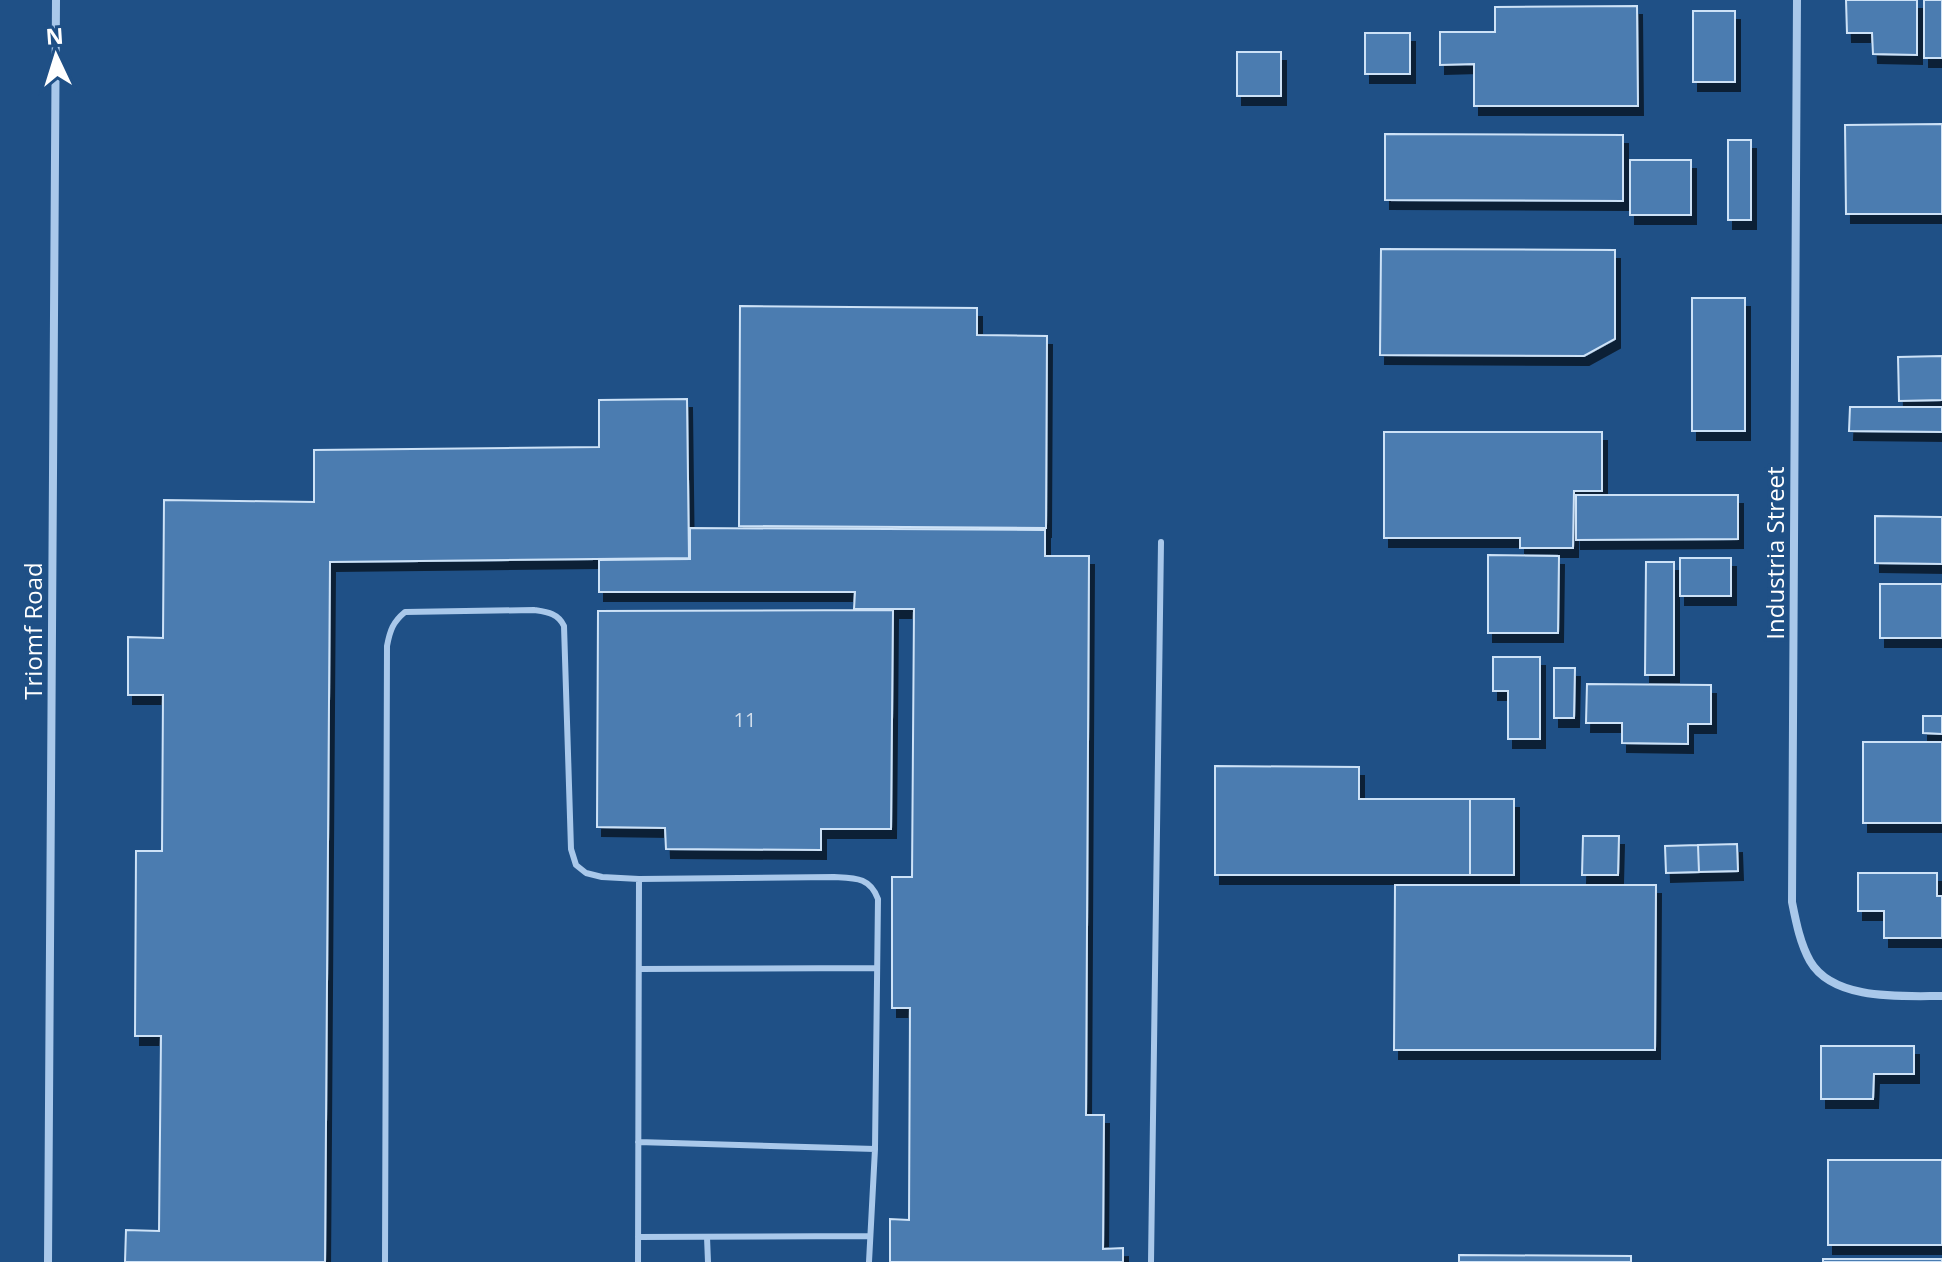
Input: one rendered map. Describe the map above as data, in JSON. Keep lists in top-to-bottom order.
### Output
{
  "streets": {
    "street": ["Industria Street", "Triomf Road"]
  },
  "house_numbers": ["11"],
  "north": "top"
}
